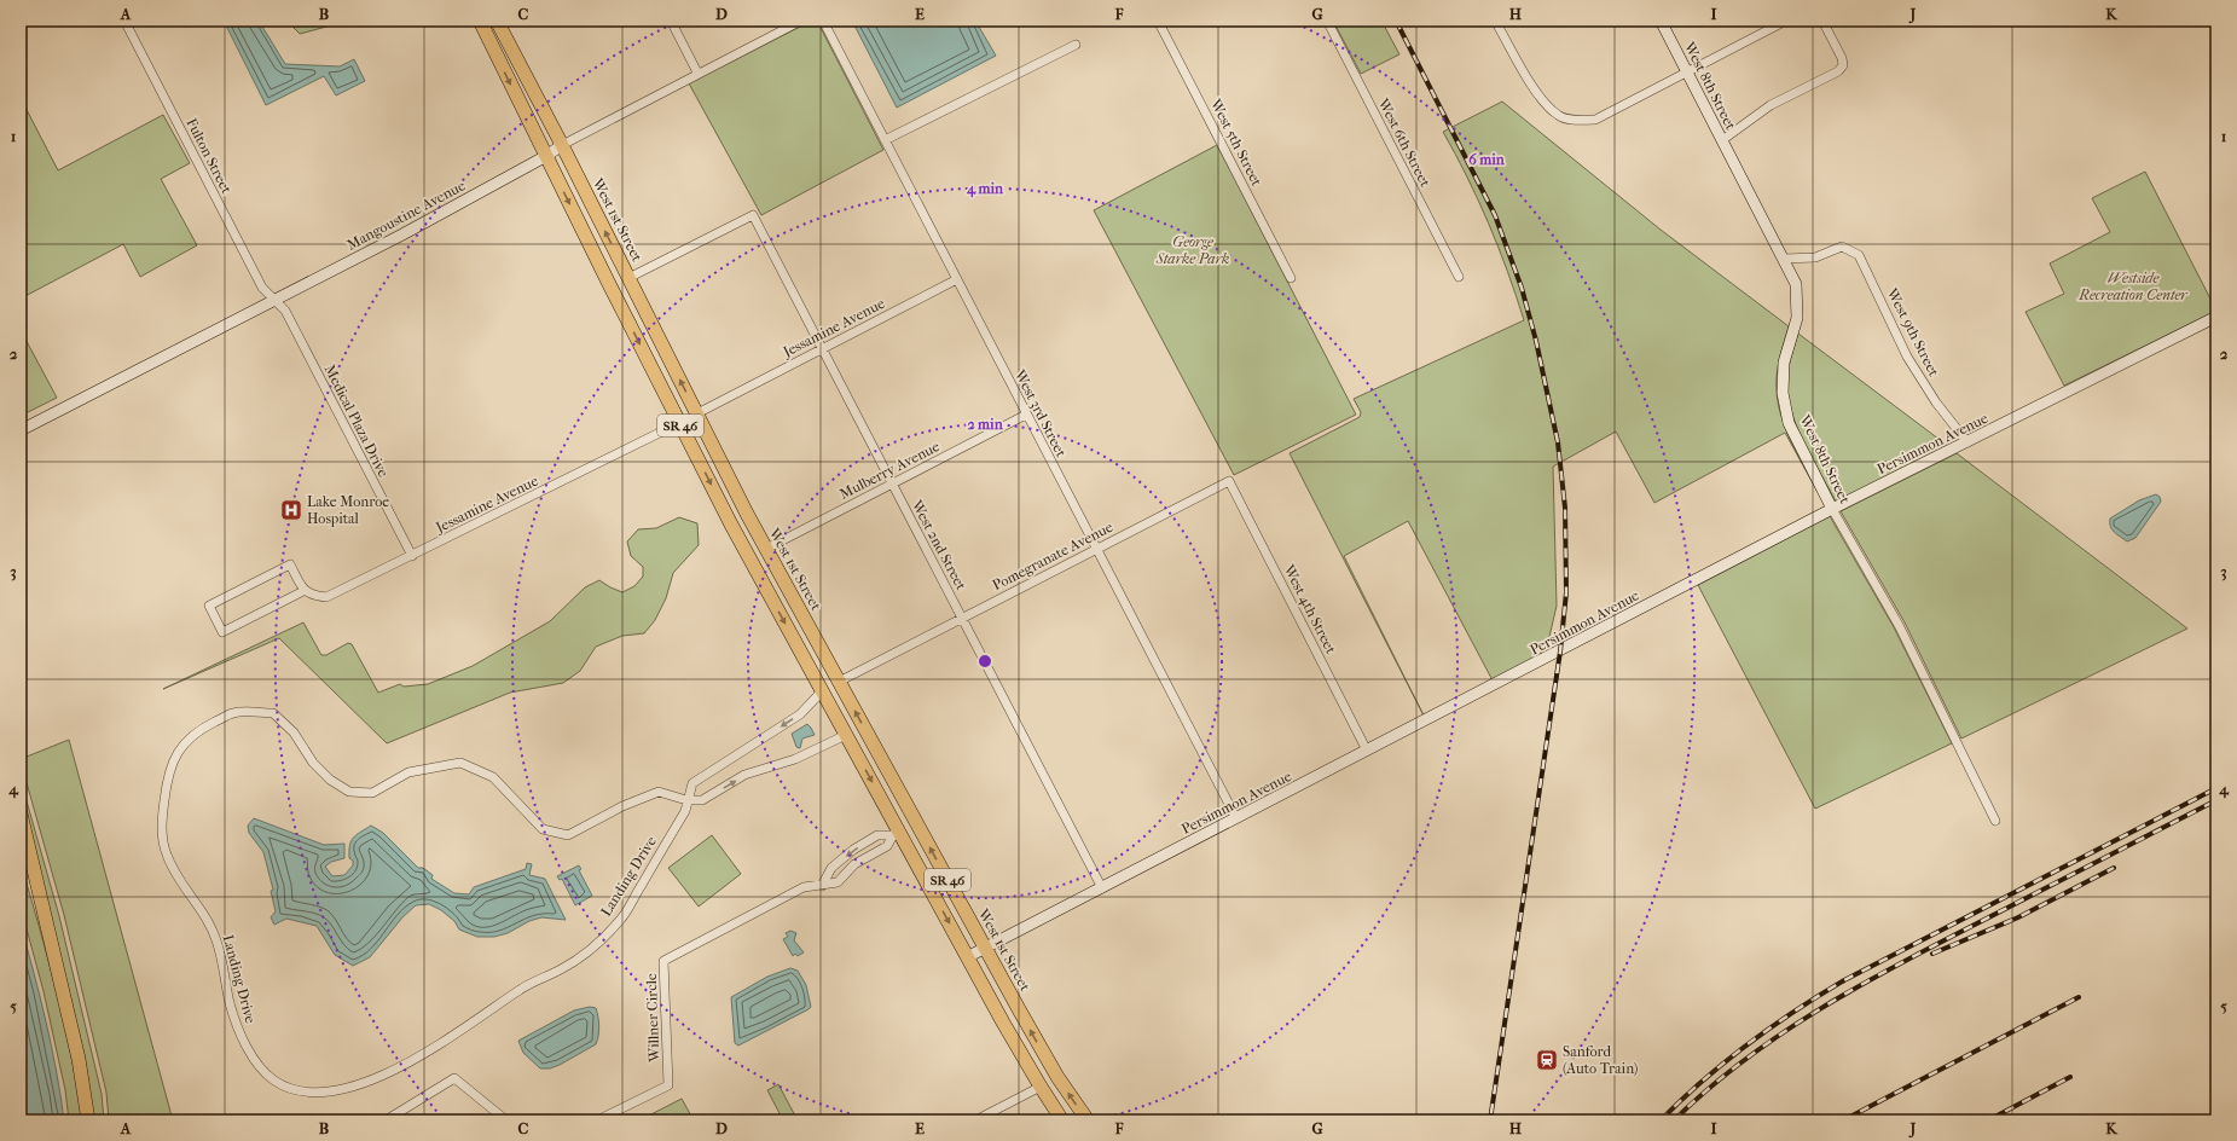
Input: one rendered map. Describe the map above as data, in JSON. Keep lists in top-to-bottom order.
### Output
{
  "streets": {
    "main road": ["West 1st Street", "SR 46"],
    "street": [
      "West 8th Street",
      "West 5th Street",
      "West 6th Street",
      "Fulton Street",
      "Mangoustine Avenue",
      "Jessamine Avenue",
      "West 9th Street",
      "West 3rd Street",
      "Medical Plaza Drive",
      "Persimmon Avenue",
      "Mulberry Avenue",
      "West 2nd Street",
      "Pomegranate Avenue",
      "West 4th Street",
      "Landing Drive",
      "Willner Circle"
    ]
  },
  "crossings": [
    ["West 8th Street", "West 9th Street"],
    ["West 8th Street", "Persimmon Avenue"],
    ["Fulton Street", "Mangoustine Avenue"],
    ["Fulton Street", "Medical Plaza Drive"],
    ["Mangoustine Avenue", "West 1st Street"],
    ["Mangoustine Avenue", "Medical Plaza Drive"],
    ["Mangoustine Avenue", "SR 46"],
    ["West 1st Street", "Jessamine Avenue"],
    ["West 1st Street", "Persimmon Avenue"],
    ["West 1st Street", "Mulberry Avenue"],
    ["West 1st Street", "West 2nd Street"],
    ["West 1st Street", "Pomegranate Avenue"],
    ["Jessamine Avenue", "West 3rd Street"],
    ["Jessamine Avenue", "Medical Plaza Drive"],
    ["Jessamine Avenue", "SR 46"],
    ["Jessamine Avenue", "West 2nd Street"],
    ["West 9th Street", "Persimmon Avenue"],
    ["West 3rd Street", "Persimmon Avenue"],
    ["West 3rd Street", "Mulberry Avenue"],
    ["West 3rd Street", "Pomegranate Avenue"],
    ["SR 46", "Persimmon Avenue"],
    ["SR 46", "Landing Drive"],
    ["SR 46", "Willner Circle"],
    ["Persimmon Avenue", "West 2nd Street"],
    ["Persimmon Avenue", "West 4th Street"],
    ["Mulberry Avenue", "West 2nd Street"],
    ["West 2nd Street", "Pomegranate Avenue"],
    ["Pomegranate Avenue", "West 4th Street"]
  ],
  "parks": ["George Starke Park", "Westside Recreation Center"],
  "places": {
    "hospital": ["Lake Monroe Hospital"],
    "station": ["Sanford (Auto Train)"]
  },
  "grid": {
    "columns": [
      "A",
      "B",
      "C",
      "D",
      "E",
      "F",
      "G",
      "H",
      "I",
      "J",
      "K"
    ],
    "rows": [
      "1",
      "2",
      "3",
      "4",
      "5"
    ]
  },
  "rings": ["6 min", "4 min", "2 min"]
}
